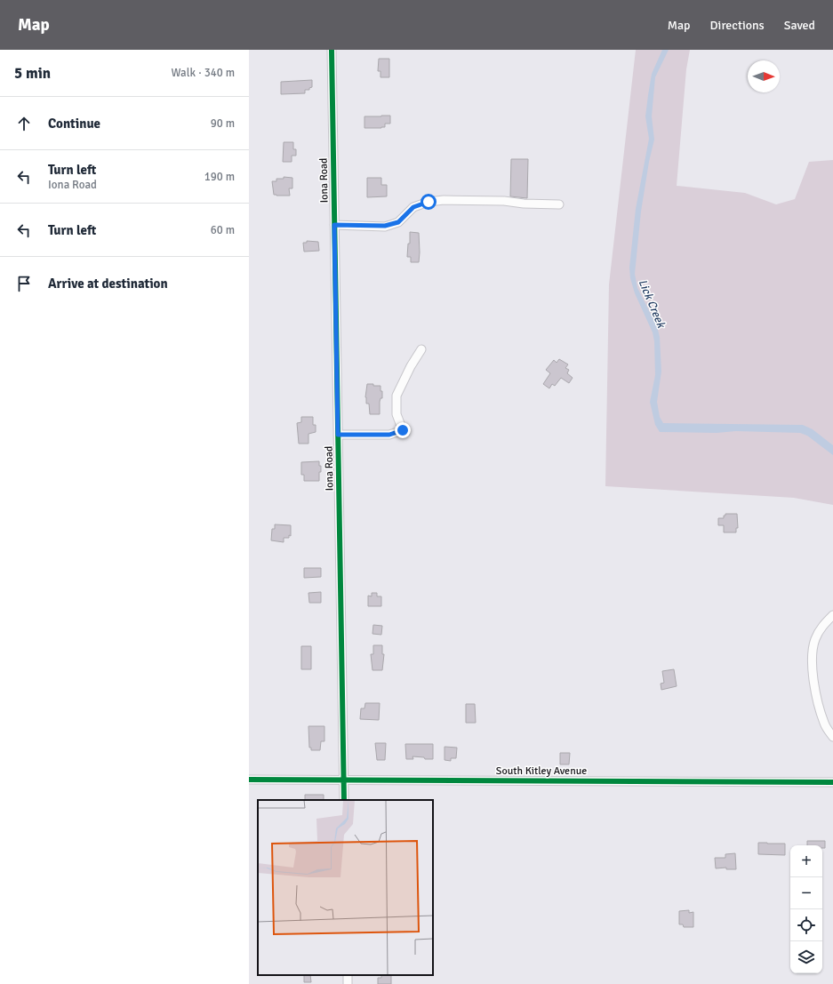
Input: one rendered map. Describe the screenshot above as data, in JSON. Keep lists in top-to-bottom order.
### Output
{
  "streets": {
    "street": ["Iona Road", "South Kitley Avenue"]
  },
  "crossings": [
    ["Iona Road", "South Kitley Avenue"]
  ],
  "water": ["Lick Creek"],
  "north": "right",
  "page": {
    "header": "Map",
    "nav": ["Map", "Directions", "Saved"],
    "heading": ["5 min", "Walk · 340 m"],
    "list": [
      ["Continue", "90 m"],
      ["Turn left", "Iona Road", "190 m"],
      ["Turn left", "60 m"],
      "Arrive at destination"
    ],
    "map_buttons": ["+", "−"]
  }
}
